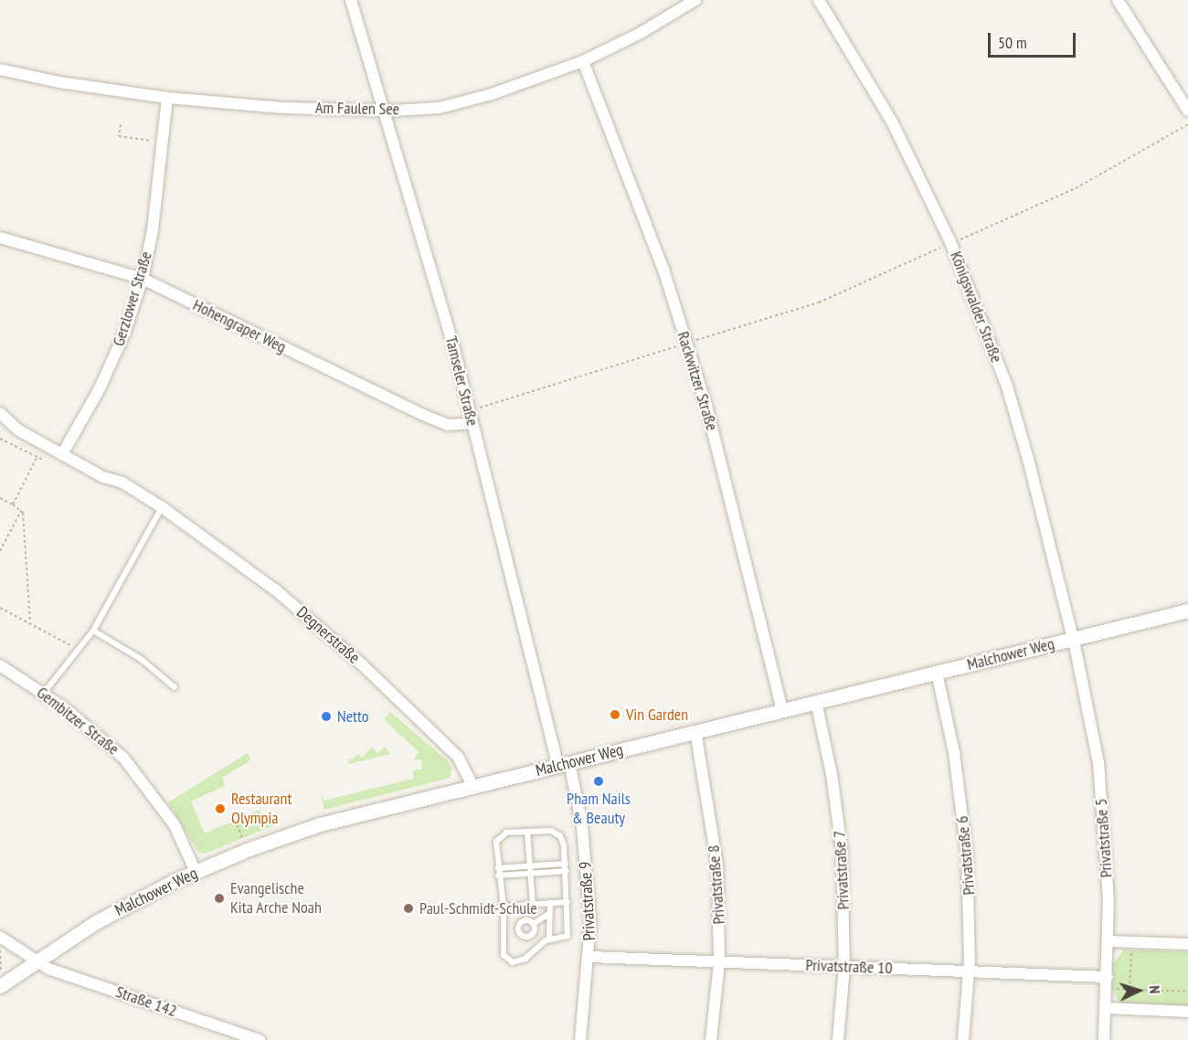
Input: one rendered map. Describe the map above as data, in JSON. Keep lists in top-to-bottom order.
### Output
{
  "streets": {
    "street": [
      "Am Faulen See",
      "Gerzlower Straße",
      "Königswalder Straße",
      "Hohengraper Weg",
      "Tamseler Straße",
      "Rackwitzer Straße",
      "Degnerstraße",
      "Malchower Weg",
      "Gembitzer Straße",
      "Privatstraße 5",
      "Privatstraße 6",
      "Privatstraße 7",
      "Privatstraße 8",
      "Privatstraße 9",
      "Privatstraße 10",
      "Straße 142"
    ]
  },
  "crossings": [
    ["Am Faulen See", "Gerzlower Straße"],
    ["Am Faulen See", "Tamseler Straße"],
    ["Am Faulen See", "Rackwitzer Straße"],
    ["Gerzlower Straße", "Hohengraper Weg"],
    ["Gerzlower Straße", "Degnerstraße"],
    ["Königswalder Straße", "Malchower Weg"],
    ["Königswalder Straße", "Privatstraße 5"],
    ["Hohengraper Weg", "Tamseler Straße"],
    ["Tamseler Straße", "Malchower Weg"],
    ["Tamseler Straße", "Privatstraße 9"],
    ["Rackwitzer Straße", "Malchower Weg"],
    ["Degnerstraße", "Malchower Weg"],
    ["Malchower Weg", "Gembitzer Straße"],
    ["Malchower Weg", "Privatstraße 5"],
    ["Malchower Weg", "Privatstraße 6"],
    ["Malchower Weg", "Privatstraße 7"],
    ["Malchower Weg", "Privatstraße 8"],
    ["Malchower Weg", "Privatstraße 9"],
    ["Malchower Weg", "Straße 142"],
    ["Privatstraße 5", "Privatstraße 10"],
    ["Privatstraße 6", "Privatstraße 10"],
    ["Privatstraße 7", "Privatstraße 10"],
    ["Privatstraße 8", "Privatstraße 10"],
    ["Privatstraße 9", "Privatstraße 10"]
  ],
  "places": [
    "Vin Garden",
    "Netto",
    "Pham Nails & Beauty",
    "Restaurant Olympia",
    "Evangelische Kita Arche Noah",
    "Paul-Schmidt-Schule"
  ],
  "scale_bar": "50 m",
  "north": "right"
}
